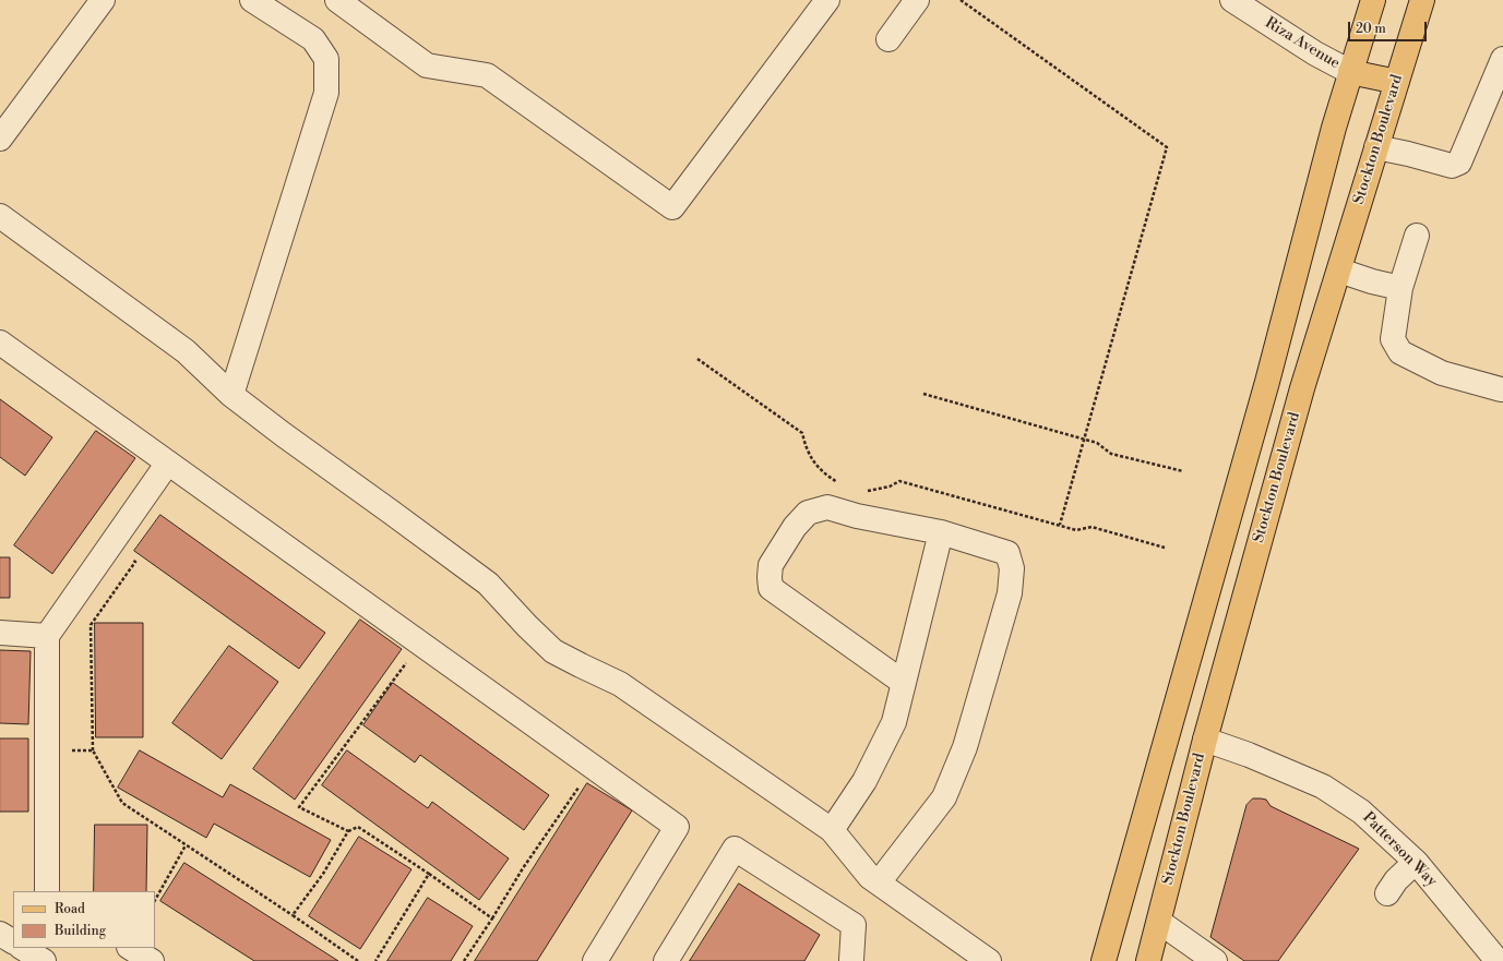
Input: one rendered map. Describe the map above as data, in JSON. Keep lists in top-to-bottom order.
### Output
{
  "streets": {
    "main road": ["Stockton Boulevard"],
    "street": ["Riza Avenue", "Patterson Way"]
  },
  "crossings": [
    ["Stockton Boulevard", "Patterson Way"]
  ],
  "legend": ["Road", "Building"],
  "scale_bar": "20 m"
}
